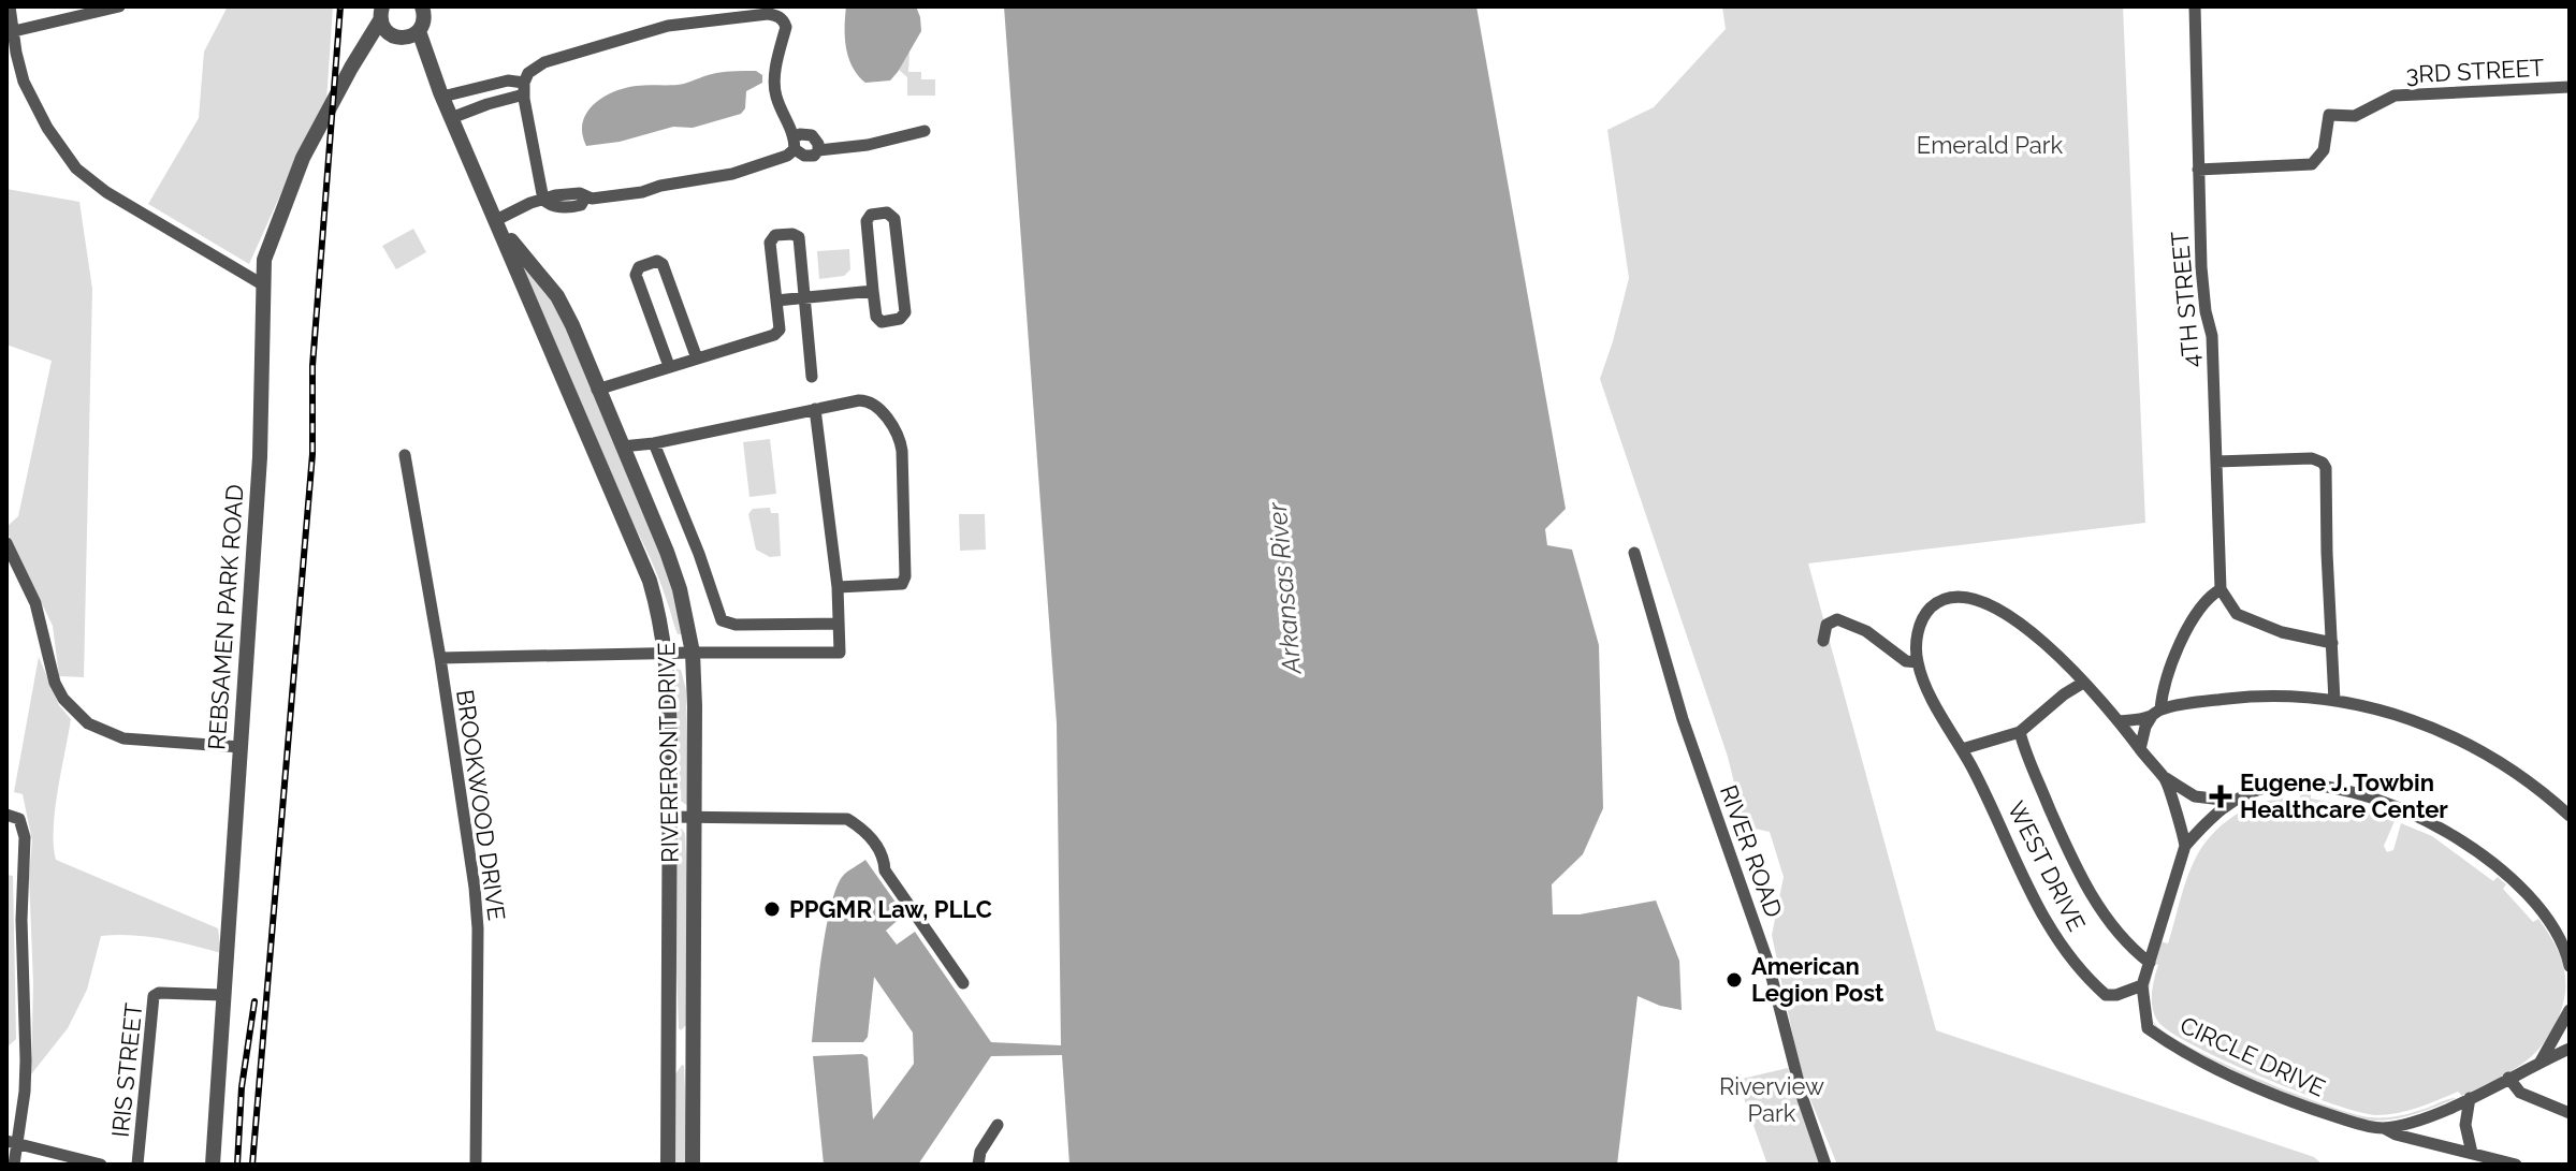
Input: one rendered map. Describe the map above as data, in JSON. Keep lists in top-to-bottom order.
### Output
{
  "streets": {
    "street": [
      "3RD STREET",
      "4TH STREET",
      "REBSAMEN PARK ROAD",
      "RIVERFRONT DRIVE",
      "BROOKWOOD DRIVE",
      "RIVER ROAD",
      "WEST DRIVE",
      "CIRCLE DRIVE",
      "IRIS STREET"
    ]
  },
  "crossings": [
    ["3RD STREET", "4TH STREET"],
    ["REBSAMEN PARK ROAD", "RIVERFRONT DRIVE"],
    ["REBSAMEN PARK ROAD", "IRIS STREET"],
    ["WEST DRIVE", "CIRCLE DRIVE"]
  ],
  "water": ["Arkansas River"],
  "parks": ["Emerald Park", "Riverview Park"],
  "places": {
    "health": ["Eugene J. Towbin Healthcare Center"],
    "other": ["PPGMR Law, PLLC", "American Legion Post"]
  }
}
